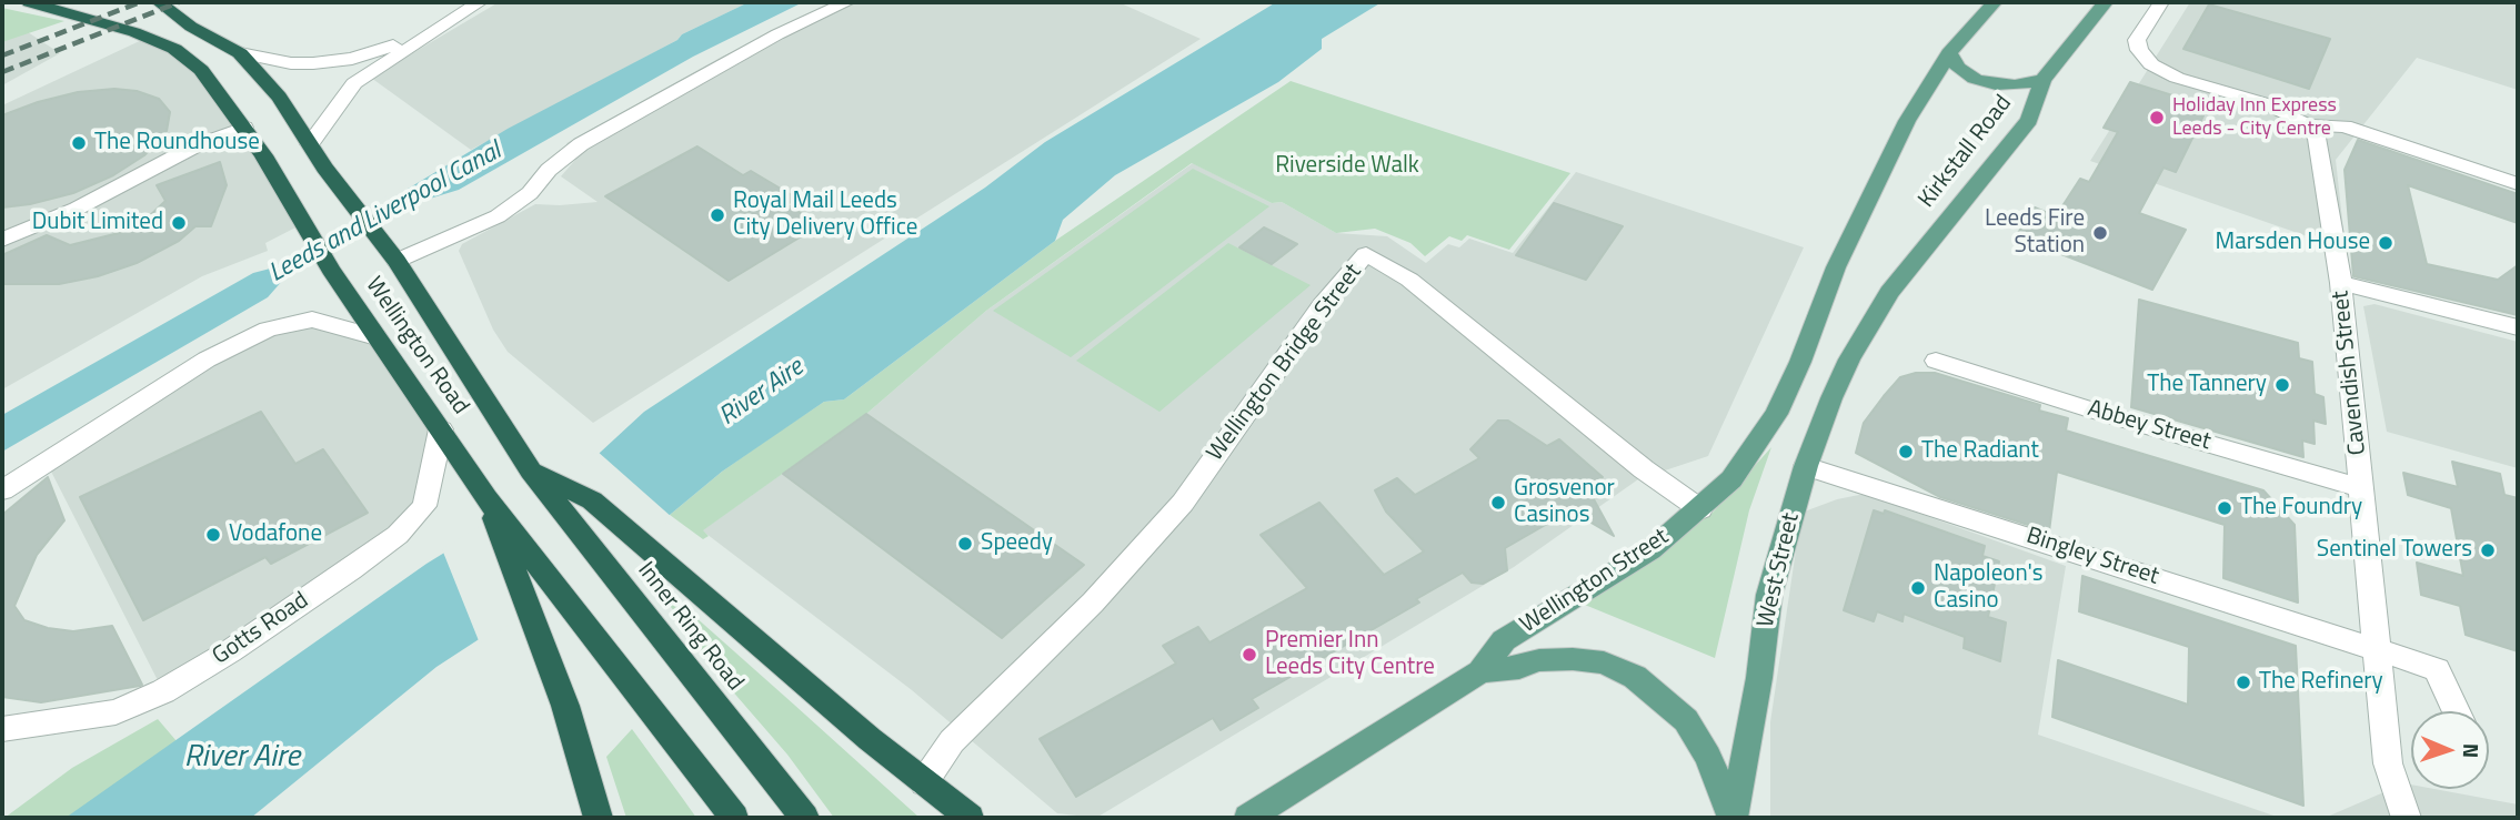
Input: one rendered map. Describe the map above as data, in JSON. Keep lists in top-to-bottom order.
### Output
{
  "streets": {
    "highway": ["Wellington Road", "Inner Ring Road"],
    "main road": ["Kirkstall Road", "West Street", "Wellington Street"],
    "street": [
      "Wellington Bridge Street",
      "Cavendish Street",
      "Abbey Street",
      "Bingley Street",
      "Gotts Road"
    ]
  },
  "crossings": [
    ["Kirkstall Road", "West Street"],
    ["Wellington Road", "Inner Ring Road"],
    ["Wellington Road", "Gotts Road"],
    ["Wellington Bridge Street", "Wellington Street"],
    ["Cavendish Street", "Abbey Street"],
    ["Cavendish Street", "Bingley Street"],
    ["Bingley Street", "West Street"]
  ],
  "water": ["Leeds and Liverpool Canal", "River Aire"],
  "parks": ["Riverside Walk"],
  "places": [
    "Holiday Inn Express Leeds - City Centre",
    "The Roundhouse",
    "Royal Mail Leeds City Delivery Office",
    "Dubit Limited",
    "Leeds Fire Station",
    "Marsden House",
    "The Tannery",
    "The Radiant",
    "Grosvenor Casinos",
    "The Foundry",
    "Vodafone",
    "Speedy",
    "Sentinel Towers",
    "Napoleon's Casino",
    "Premier Inn Leeds City Centre",
    "The Refinery"
  ],
  "north": "right"
}
